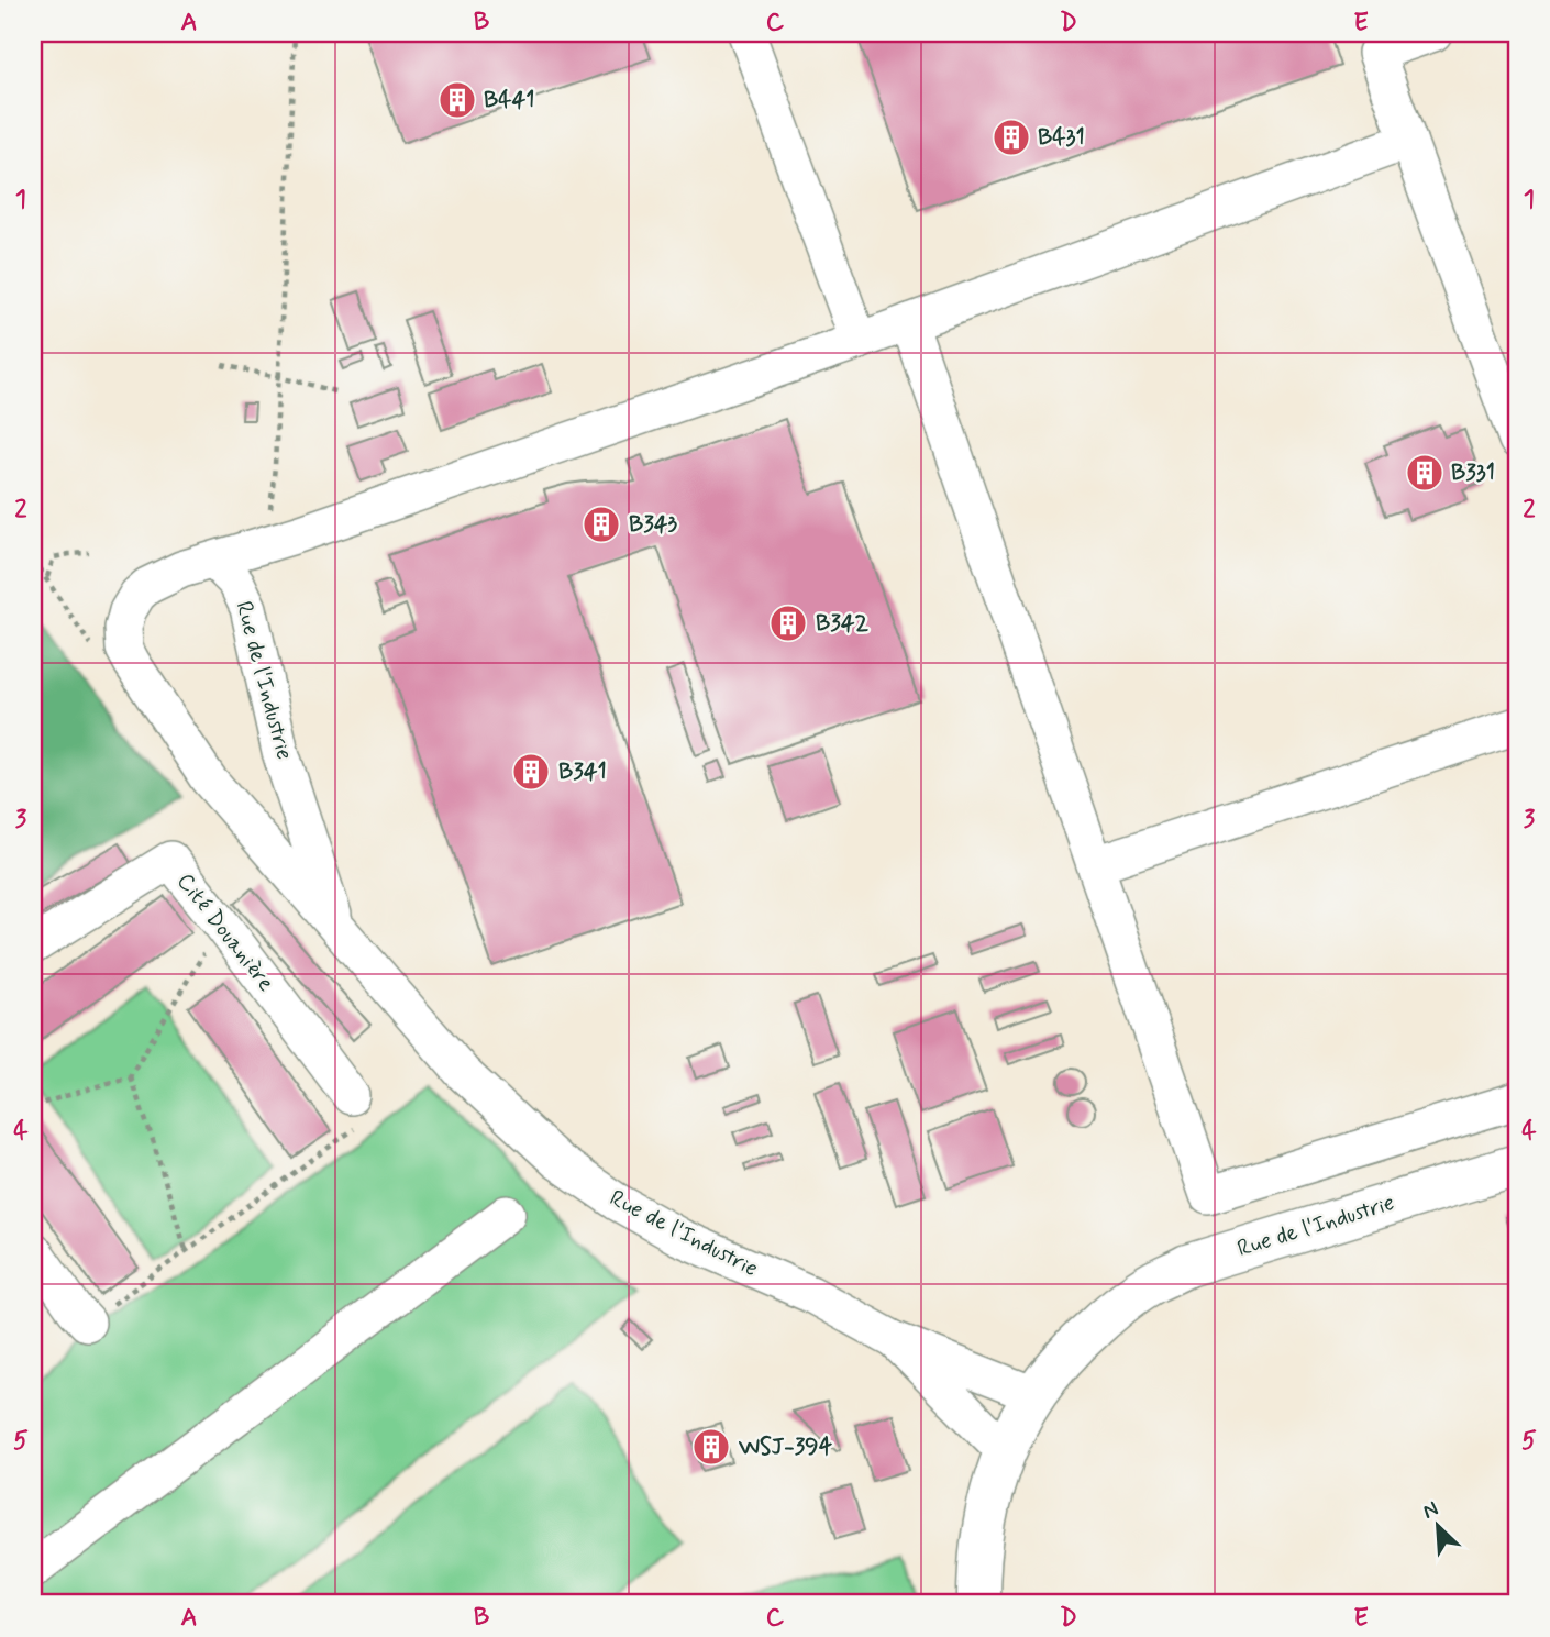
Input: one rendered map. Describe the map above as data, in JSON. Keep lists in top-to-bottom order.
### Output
{
  "streets": {
    "main road": ["Rue de l'Industrie"],
    "street": ["Cité Douanière"]
  },
  "places": {
    "building": [
      "B441",
      "B431",
      "B331",
      "B343",
      "B342",
      "B341",
      "WSJ-394"
    ]
  },
  "north": "top left",
  "grid": {
    "columns": [
      "A",
      "B",
      "C",
      "D",
      "E"
    ],
    "rows": [
      "1",
      "2",
      "3",
      "4",
      "5"
    ]
  }
}
